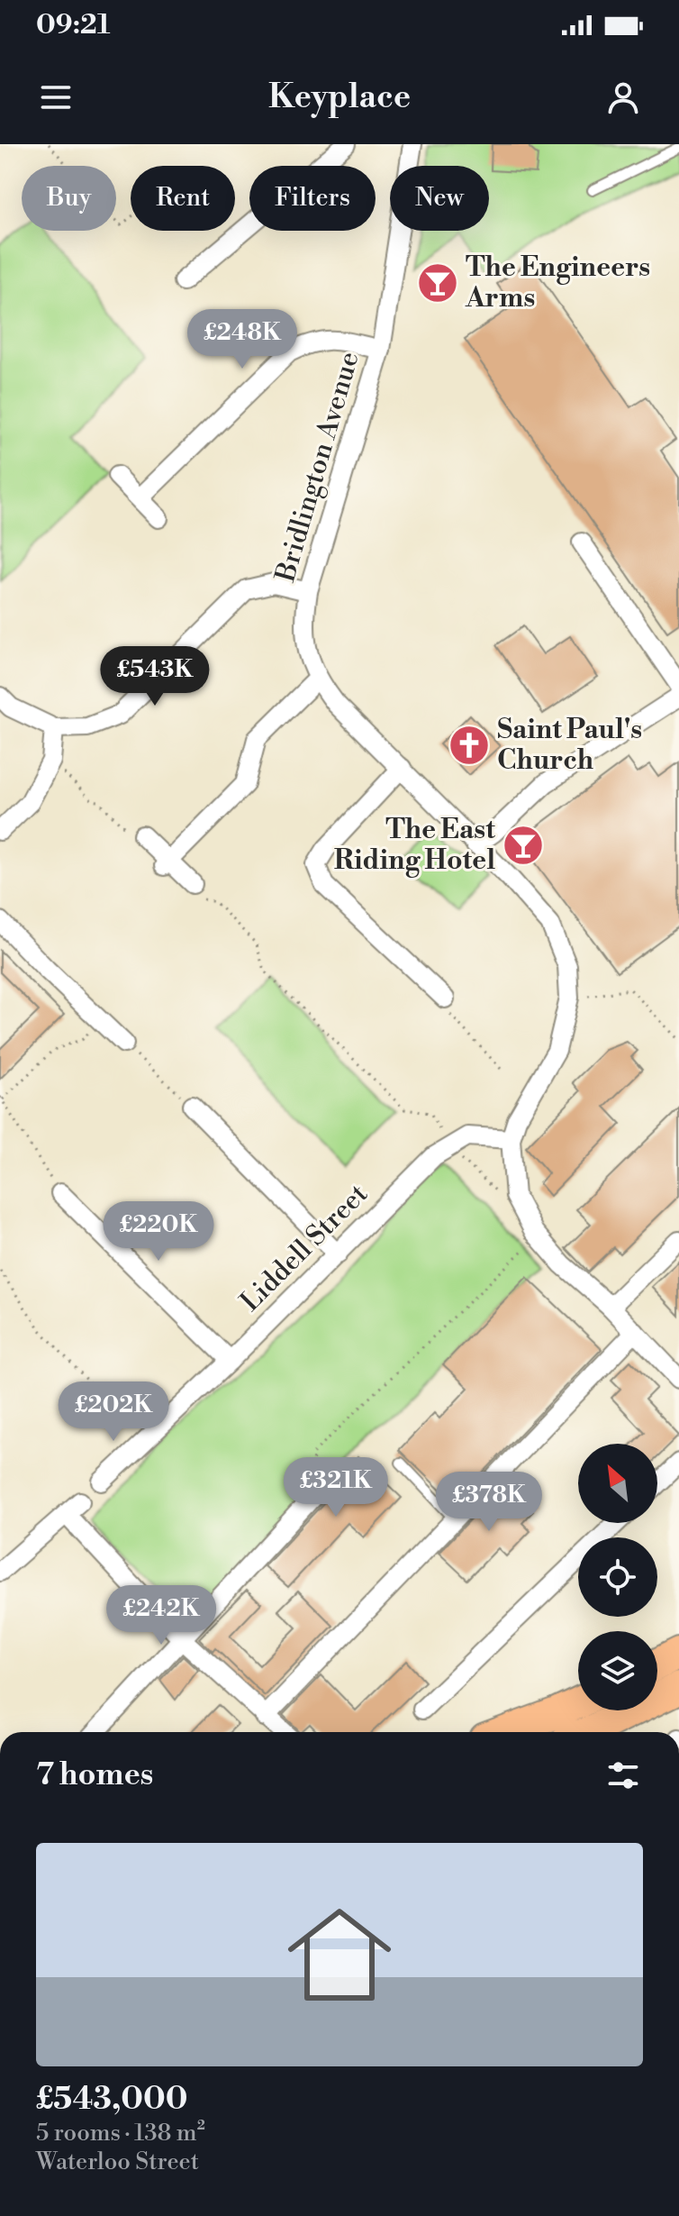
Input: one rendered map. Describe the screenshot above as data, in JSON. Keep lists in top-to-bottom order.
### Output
{
  "streets": {
    "street": ["Bridlington Avenue", "Liddell Street"]
  },
  "crossings": [
    ["Bridlington Avenue", "Liddell Street"]
  ],
  "places": {
    "bar": ["The Engineers Arms", "The East Riding Hotel"],
    "church": ["Saint Paul's Church"]
  },
  "north": "top left",
  "page": {
    "status": "09:21",
    "header": "Keyplace",
    "chip": [
      "Buy",
      "Rent",
      "Filters",
      "New"
    ],
    "price": [
      "£248K",
      "£543K",
      "£220K",
      "£202K",
      "£321K",
      "£378K",
      "£242K"
    ],
    "heading": "7 homes",
    "list": [
      {
        "name": "£543,000",
        "note": "5 rooms · 138 m² · Waterloo Street"
      }
    ]
  }
}
